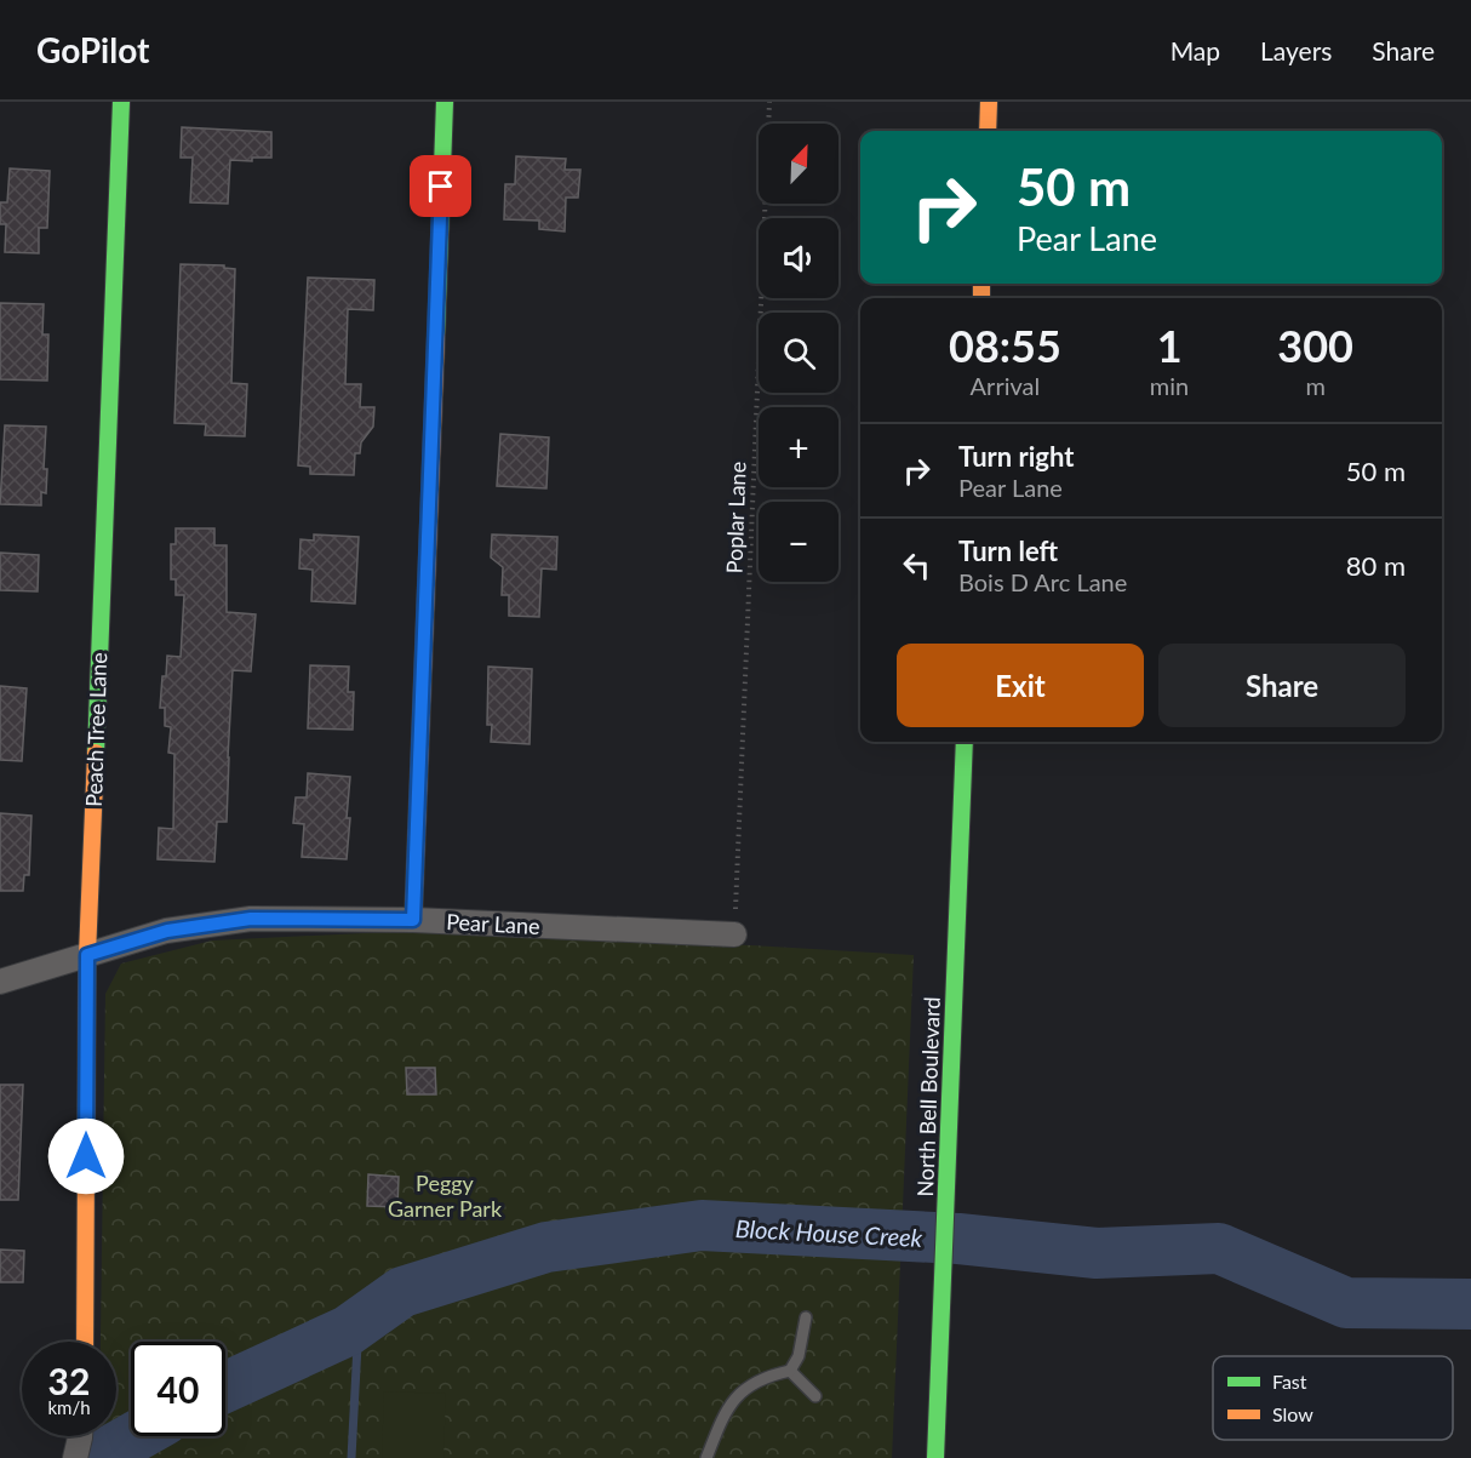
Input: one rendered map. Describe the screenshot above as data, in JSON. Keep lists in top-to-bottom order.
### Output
{
  "streets": {
    "street": ["Peach Tree Lane", "Pear Lane", "North Bell Boulevard"],
    "path": ["Poplar Lane"]
  },
  "crossings": [
    ["Poplar Lane", "Pear Lane"],
    ["Peach Tree Lane", "Pear Lane"]
  ],
  "water": ["Block House Creek"],
  "parks": ["Peggy Garner Park"],
  "legend": ["Fast", "Slow"],
  "north": "top right",
  "page": {
    "header": "GoPilot",
    "nav": ["Map", "Layers", "Share"],
    "map_buttons": ["+", "−"],
    "turn": ["50 m", "Pear Lane"],
    "eta": [
      "08:55",
      "Arrival",
      "1",
      "min",
      "300",
      "m"
    ],
    "list": [
      {
        "name": "Turn right",
        "note": "Pear Lane",
        "value": "50 m"
      },
      {
        "name": "Turn left",
        "note": "Bois D Arc Lane",
        "value": "80 m"
      }
    ],
    "buttons": ["Exit", "Share"],
    "speed": "32 km/h",
    "limit": "40"
  }
}
